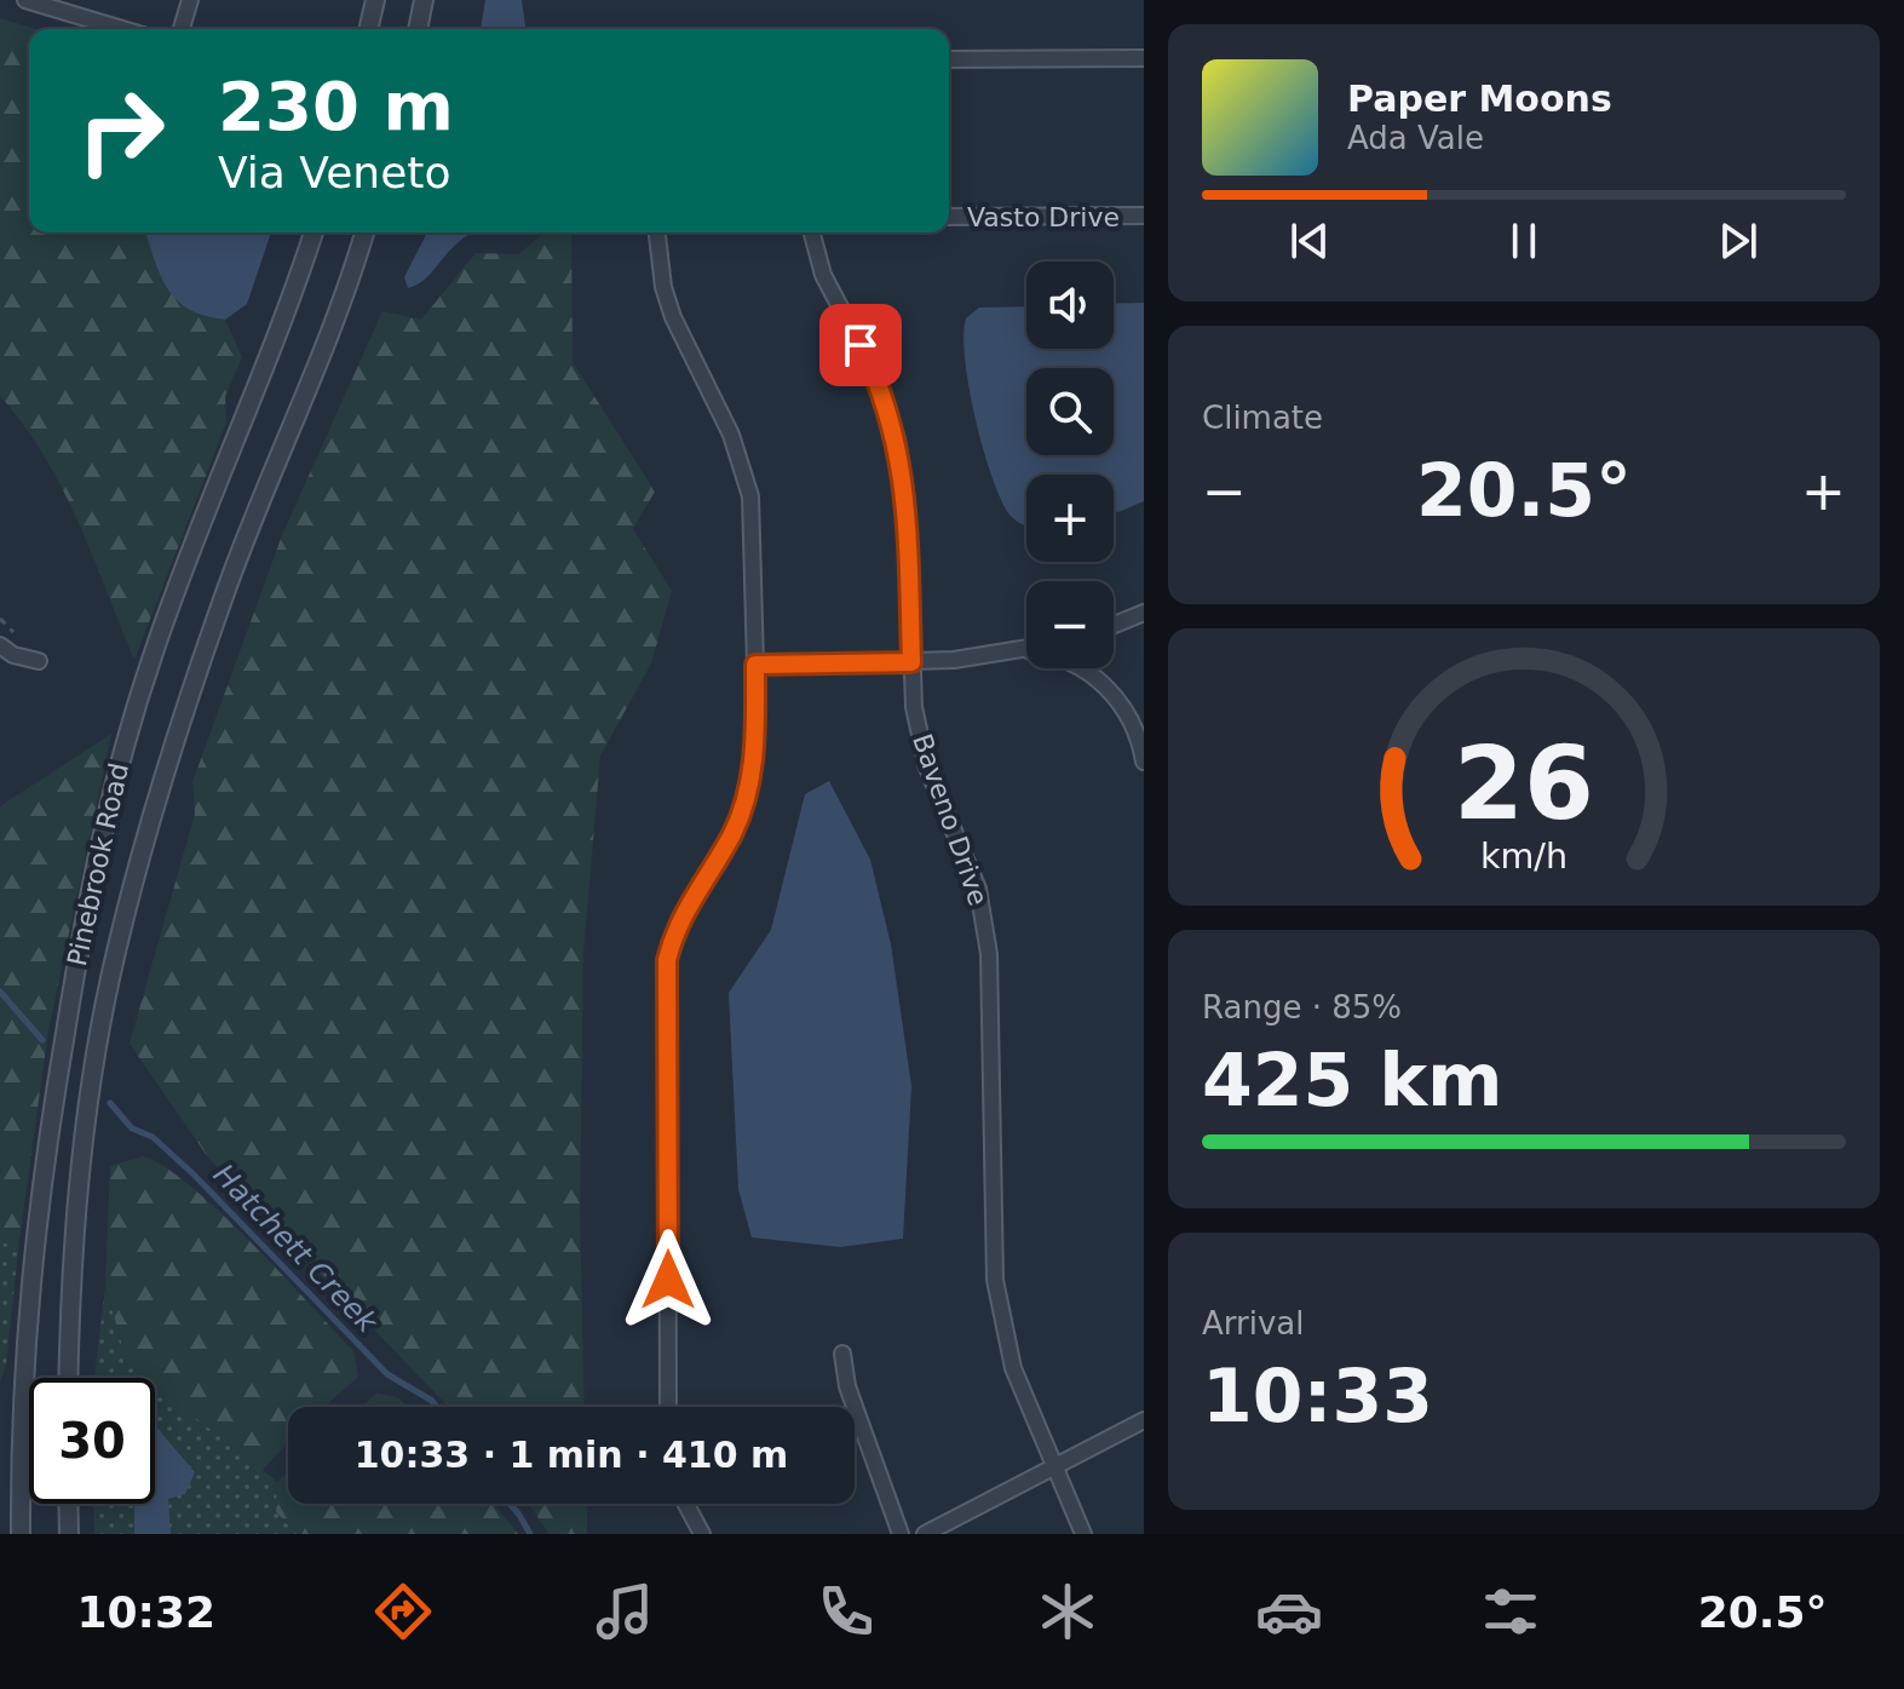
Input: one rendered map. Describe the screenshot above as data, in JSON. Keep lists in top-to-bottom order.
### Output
{
  "streets": {
    "street": ["Vasto Drive", "Baveno Drive", "Pinebrook Road"]
  },
  "water": ["Hatchett Creek"],
  "page": {
    "turn": ["230 m", "Via Veneto"],
    "song": ["Paper Moons", "Ada Vale"],
    "map_buttons": ["+", "−"],
    "tile": [
      "Climate",
      ["Range · 85%", "425 km"],
      ["Arrival", "10:33"]
    ],
    "heat": ["−", "20.5°", "+"],
    "limit": "30",
    "trip": "10:33 · 1 min · 410 m",
    "tabs": ["10:32", "20.5°"],
    "gauge": ["26", "km/h"]
  }
}
